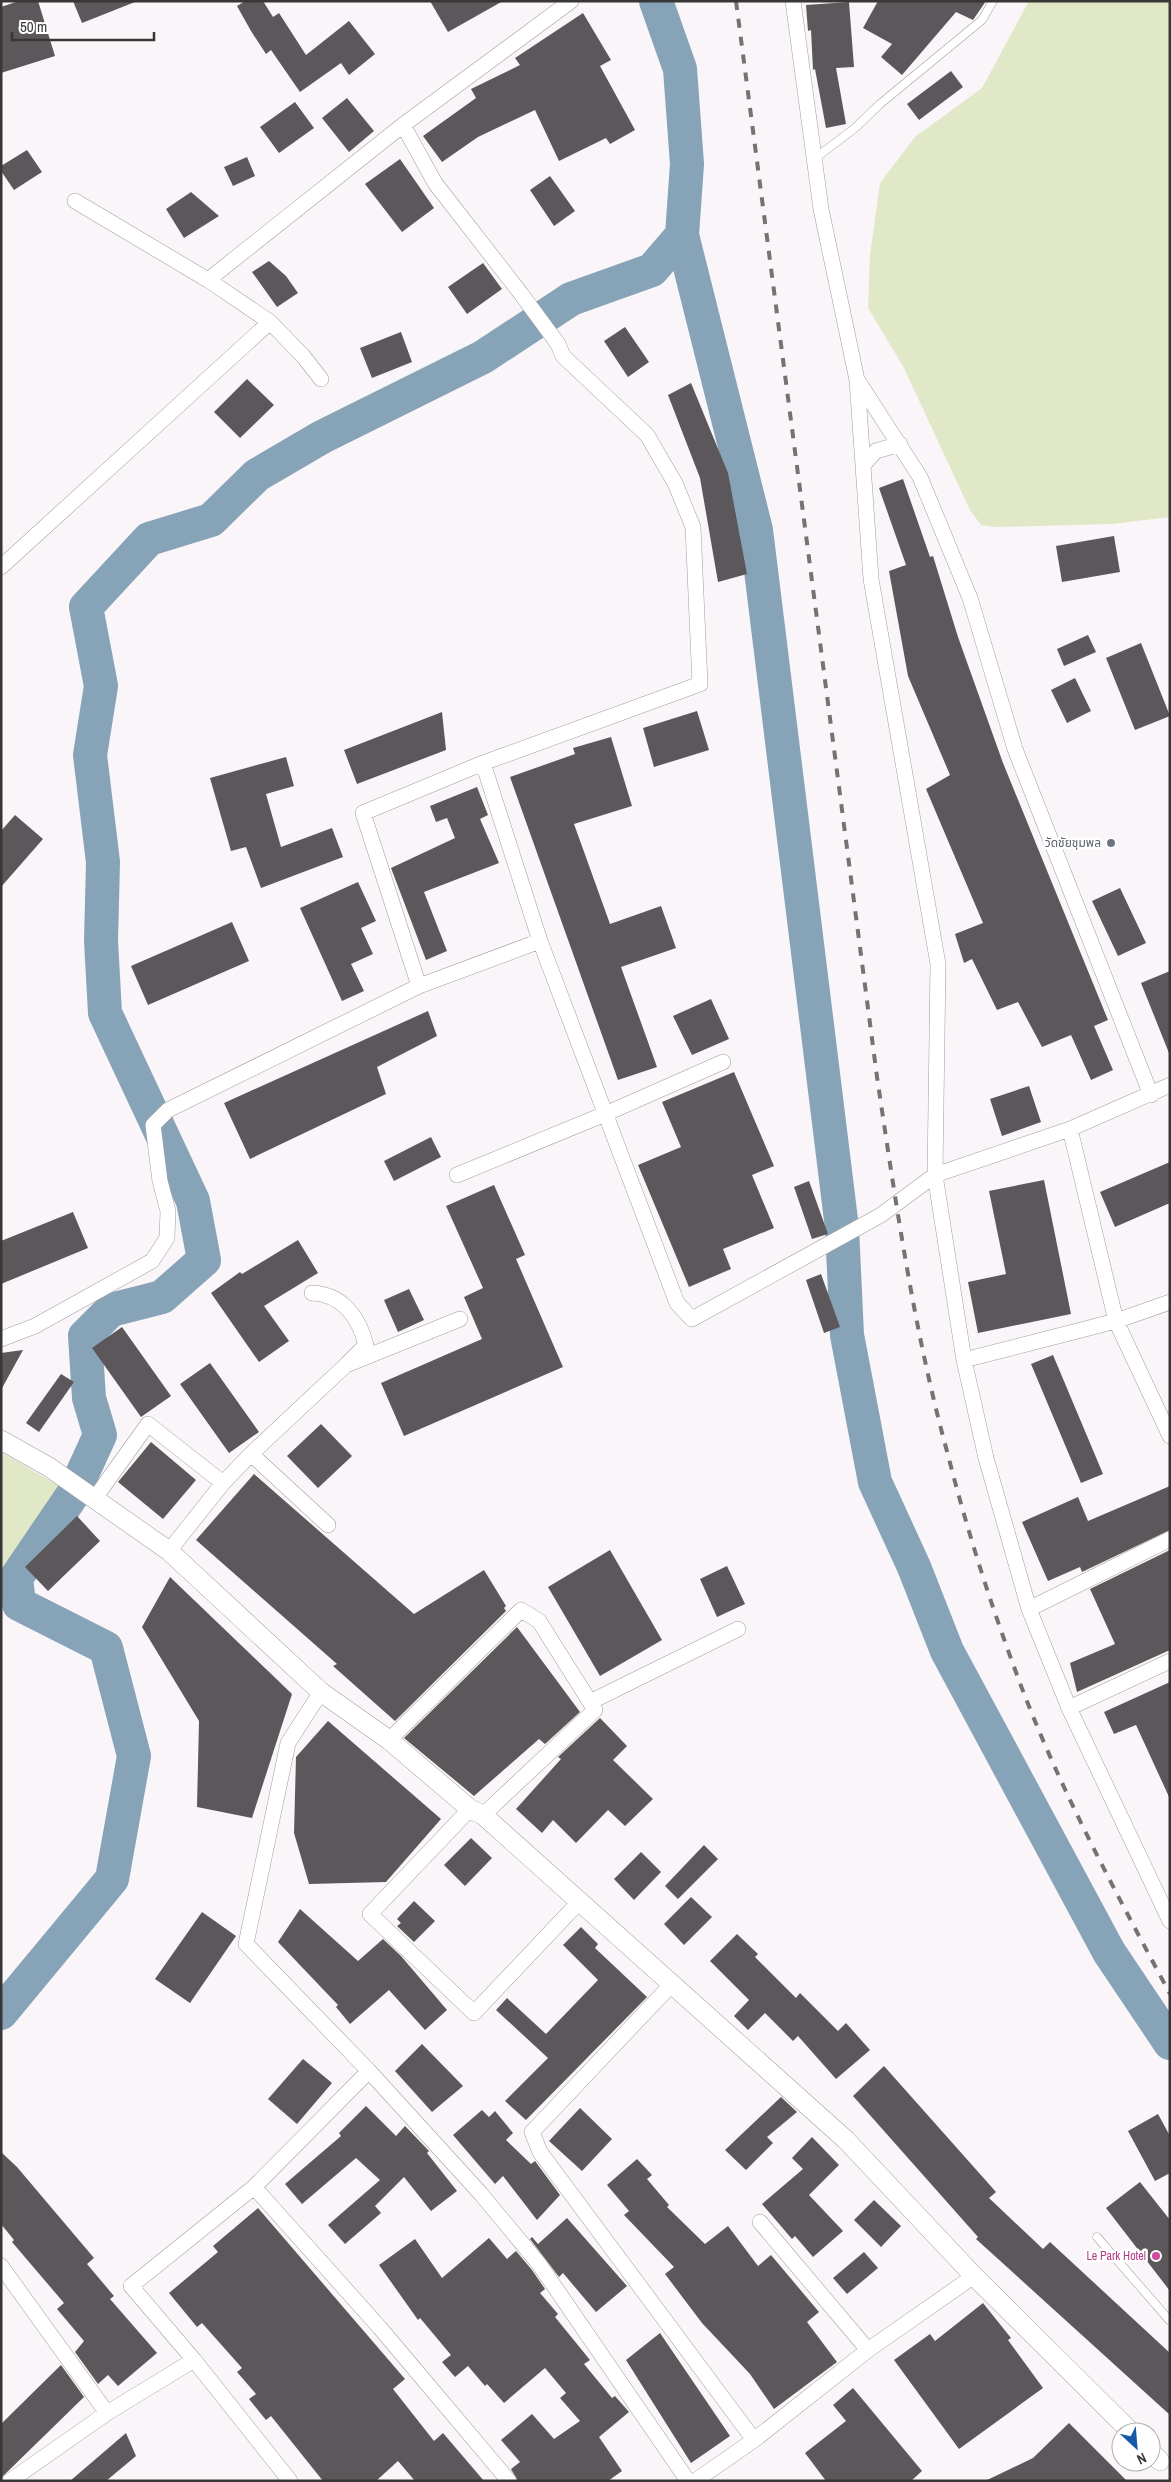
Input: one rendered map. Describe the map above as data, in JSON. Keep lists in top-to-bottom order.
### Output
{
  "places": ["วัดชัยชุมพล", "Le Park Hotel"],
  "scale_bar": "50 m",
  "north": "bottom right"
}
